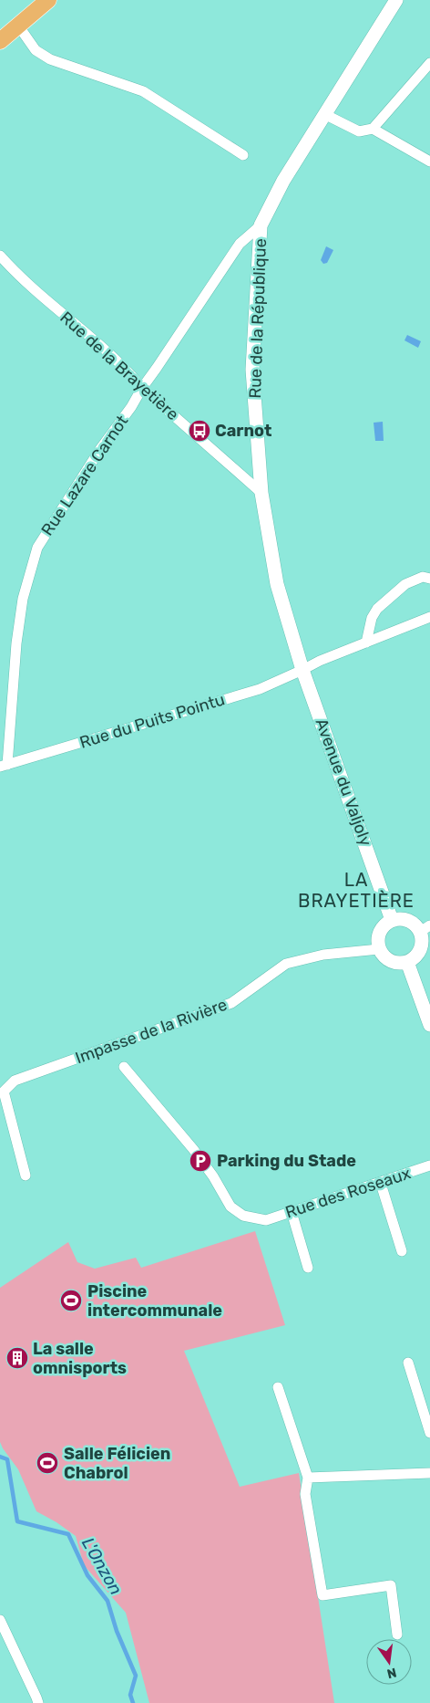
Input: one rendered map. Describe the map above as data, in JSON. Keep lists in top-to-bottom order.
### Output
{
  "streets": {
    "main road": ["Rue de la République", "Avenue du Valjoly"],
    "street": [
      "Rue de la Brayetière",
      "Rue Lazare Carnot",
      "Rue du Puits Pointu",
      "Impasse de la Rivière",
      "Rue des Roseaux"
    ]
  },
  "crossings": [
    ["Rue de la République", "Rue de la Brayetière"],
    ["Rue de la République", "Rue Lazare Carnot"],
    ["Rue de la République", "Rue du Puits Pointu"],
    ["Rue de la République", "Avenue du Valjoly"],
    ["Rue de la Brayetière", "Rue Lazare Carnot"],
    ["Rue Lazare Carnot", "Rue du Puits Pointu"],
    ["Rue du Puits Pointu", "Avenue du Valjoly"],
    ["Avenue du Valjoly", "Impasse de la Rivière"]
  ],
  "districts": ["LA BRAYETIÈRE"],
  "water": ["L'Onzon"],
  "places": {
    "bus stop": ["Carnot"],
    "parking": ["Parking du Stade"],
    "sports": ["Piscine intercommunale", "Salle Félicien Chabrol"],
    "building": ["La salle omnisports"]
  },
  "north": "bottom"
}
